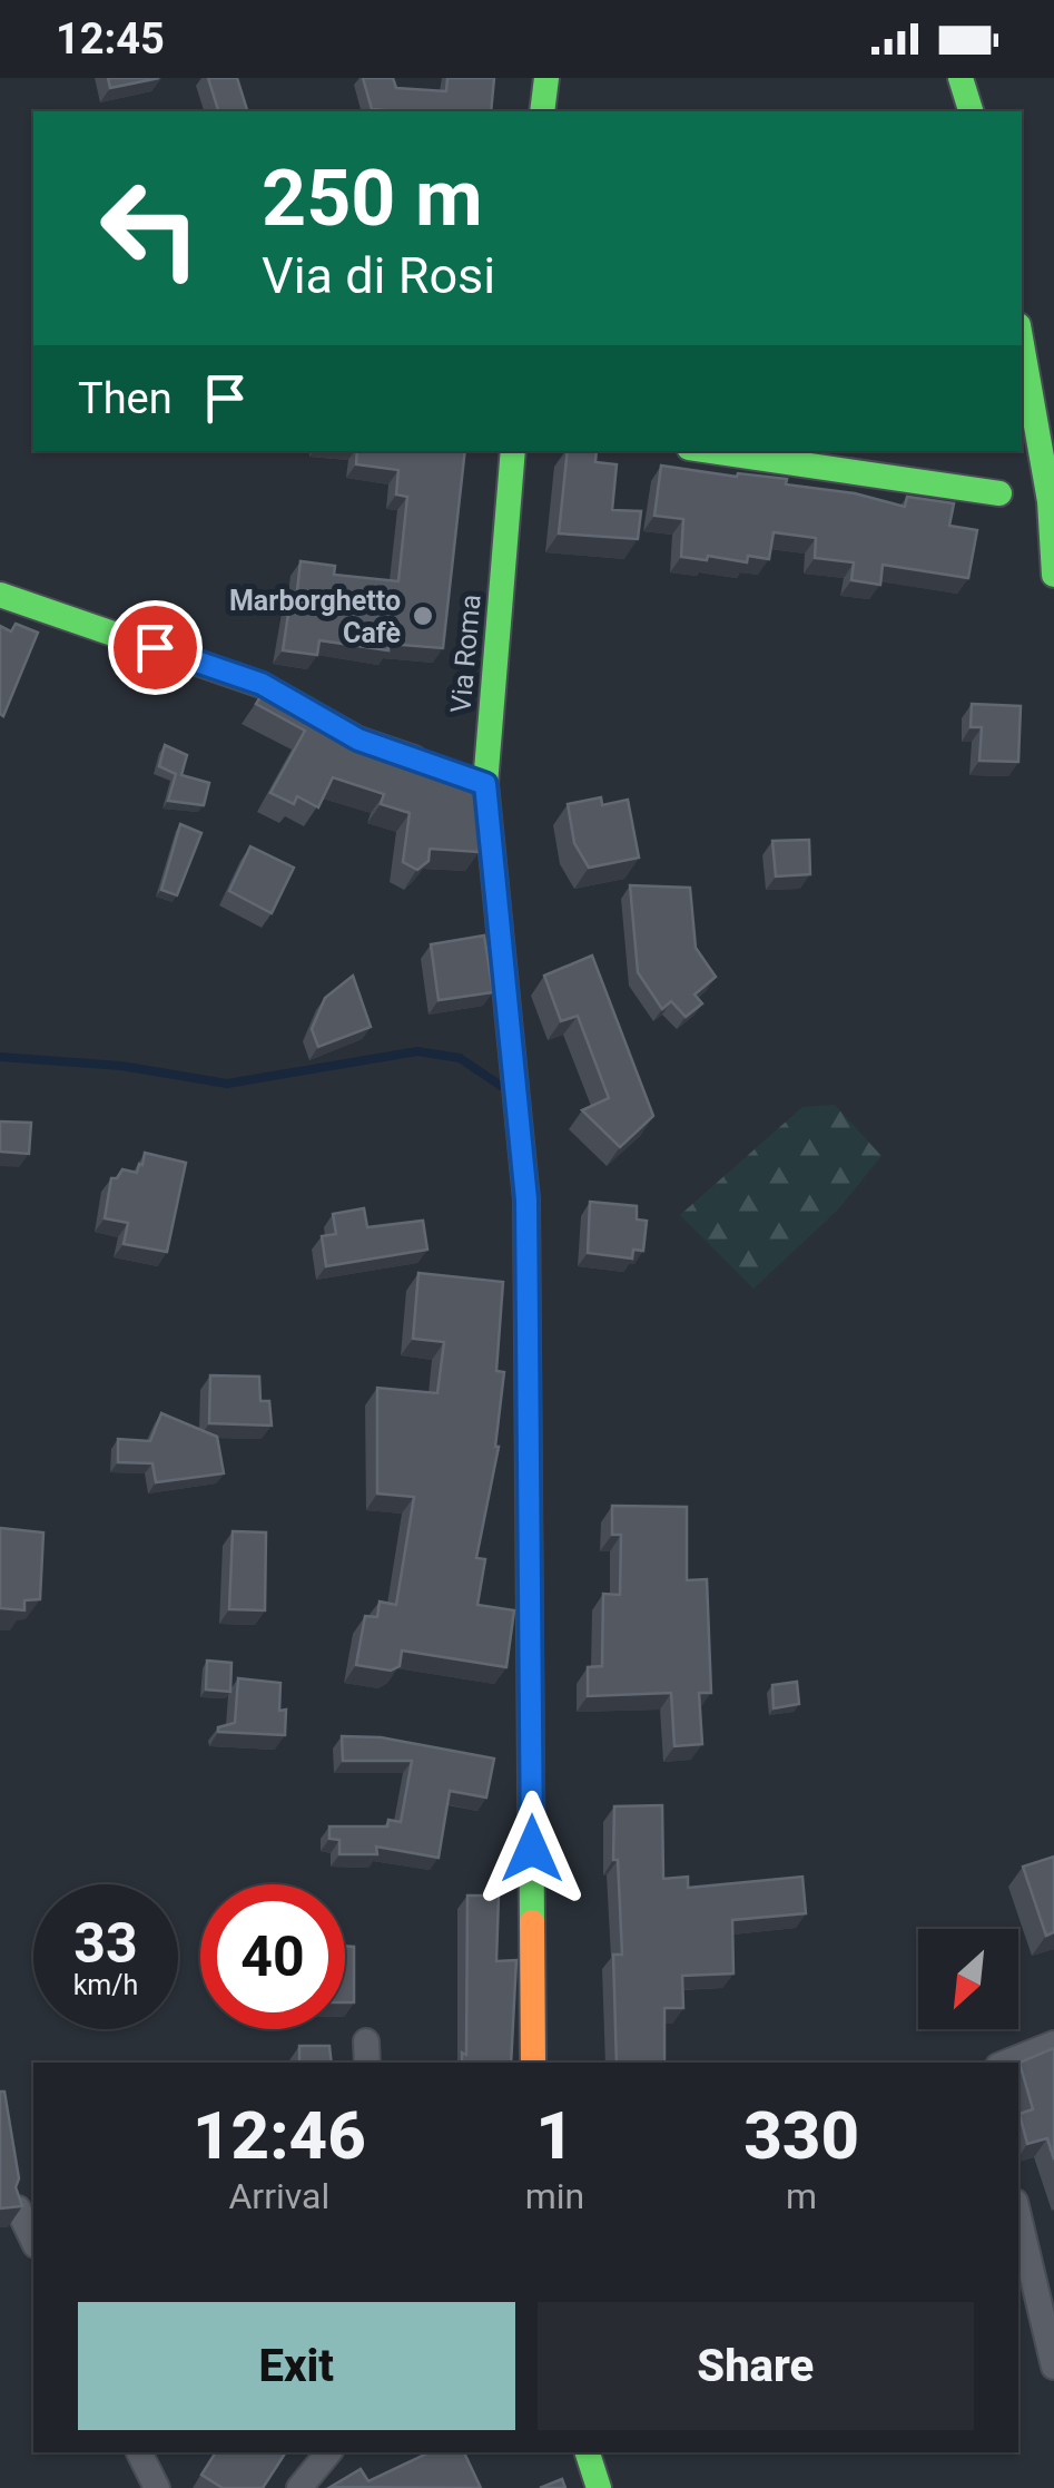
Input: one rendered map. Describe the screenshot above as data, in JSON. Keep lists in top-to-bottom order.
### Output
{
  "streets": {
    "street": ["Via Roma"]
  },
  "places": ["Marborghetto Cafè"],
  "north": "bottom left",
  "page": {
    "status": "12:45",
    "turn": ["250 m", "Via di Rosi"],
    "then": "Then",
    "speed": "33 km/h",
    "limit": "40",
    "eta": [
      "12:46",
      "Arrival",
      "1",
      "min",
      "330",
      "m"
    ],
    "buttons": ["Exit", "Share"]
  }
}
